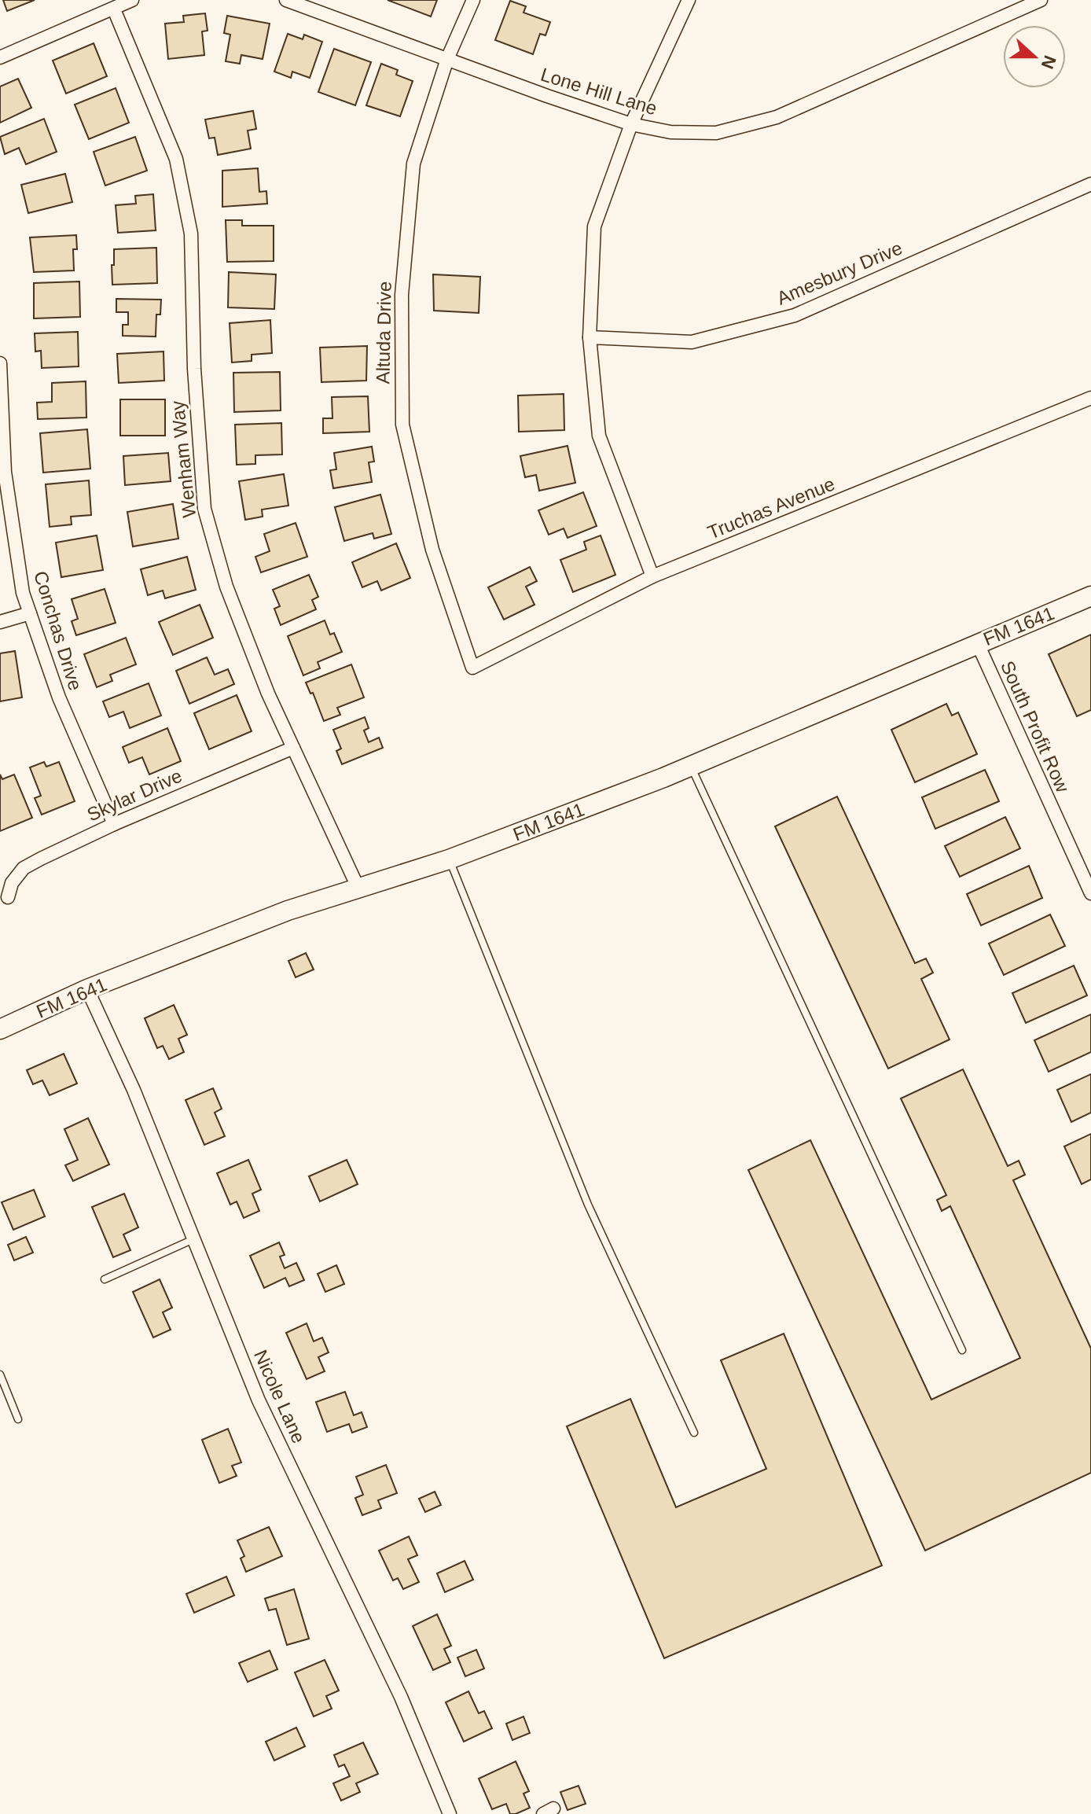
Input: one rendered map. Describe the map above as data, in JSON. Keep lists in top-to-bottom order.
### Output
{
  "streets": {
    "main road": ["FM 1641"],
    "street": [
      "Lone Hill Lane",
      "Amesbury Drive",
      "Altuda Drive",
      "Wenham Way",
      "Truchas Avenue",
      "Conchas Drive",
      "South Profit Row",
      "Skylar Drive",
      "Nicole Lane"
    ]
  },
  "crossings": [
    ["Lone Hill Lane", "Altuda Drive"],
    ["Altuda Drive", "Truchas Avenue"],
    ["Wenham Way", "FM 1641"],
    ["Wenham Way", "Skylar Drive"],
    ["FM 1641", "South Profit Row"],
    ["FM 1641", "Nicole Lane"],
    ["Conchas Drive", "Skylar Drive"]
  ],
  "north": "right"
}
